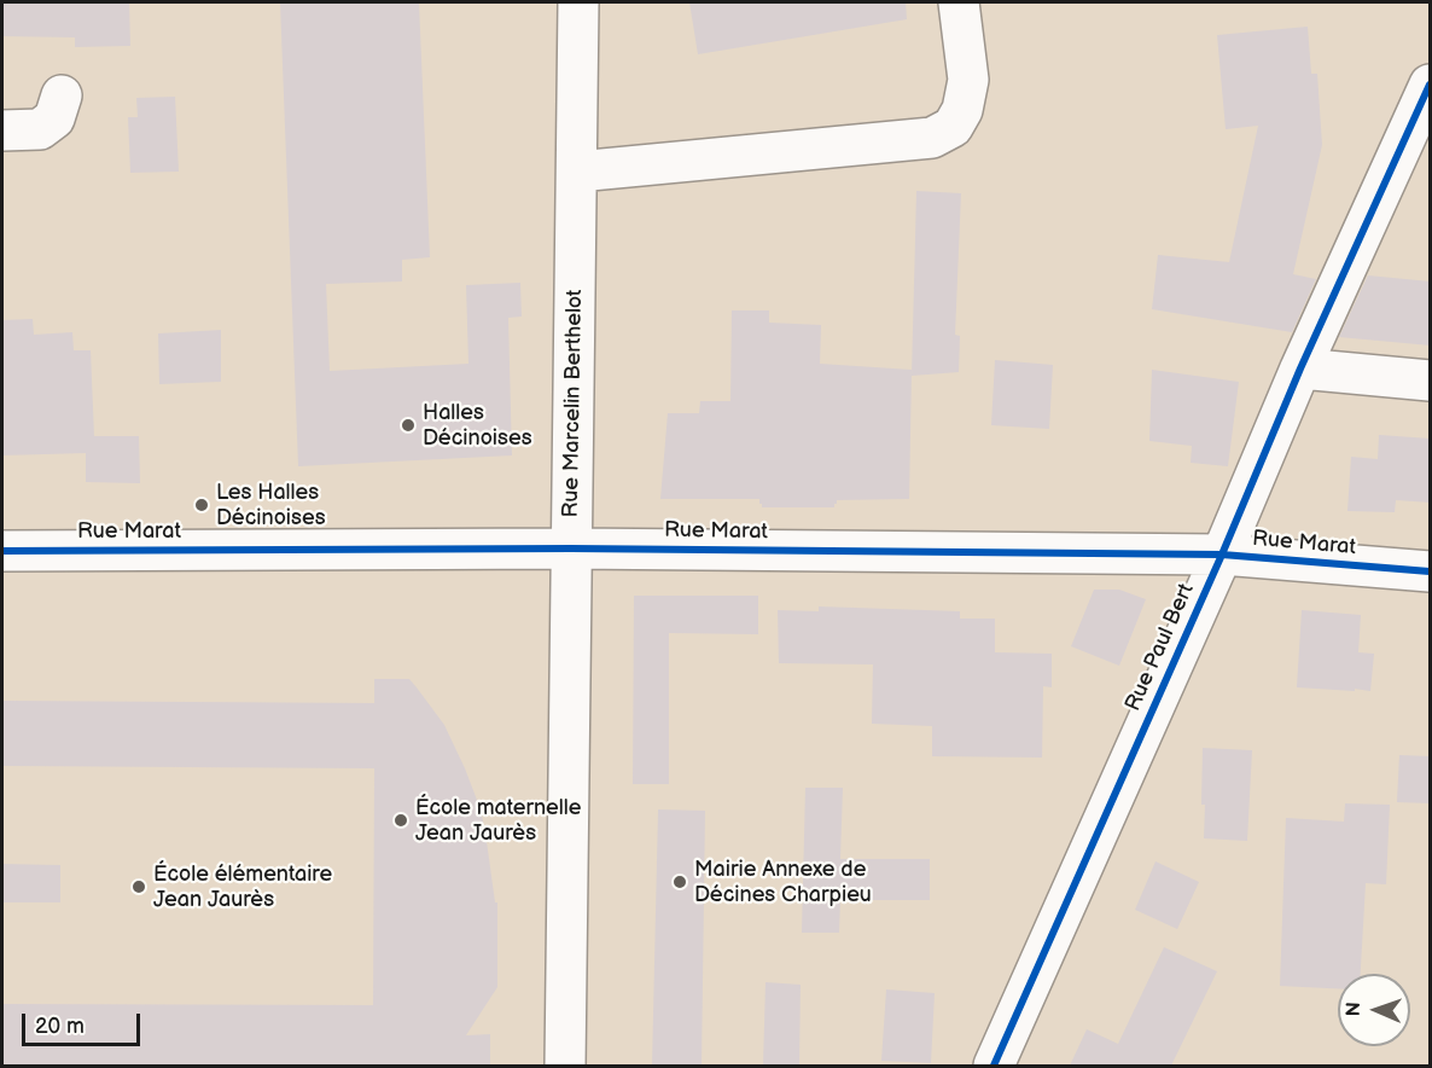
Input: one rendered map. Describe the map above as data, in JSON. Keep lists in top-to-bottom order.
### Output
{
  "streets": {
    "street": ["Rue Marcelin Berthelot", "Rue Marat", "Rue Paul Bert"]
  },
  "crossings": [
    ["Rue Marcelin Berthelot", "Rue Marat"],
    ["Rue Marat", "Rue Paul Bert"]
  ],
  "places": [
    "Halles Décinoises",
    "Les Halles Décinoises",
    "École maternelle Jean Jaurès",
    "Mairie Annexe de Décines Charpieu",
    "École élémentaire Jean Jaurès"
  ],
  "scale_bar": "20 m",
  "north": "left"
}
